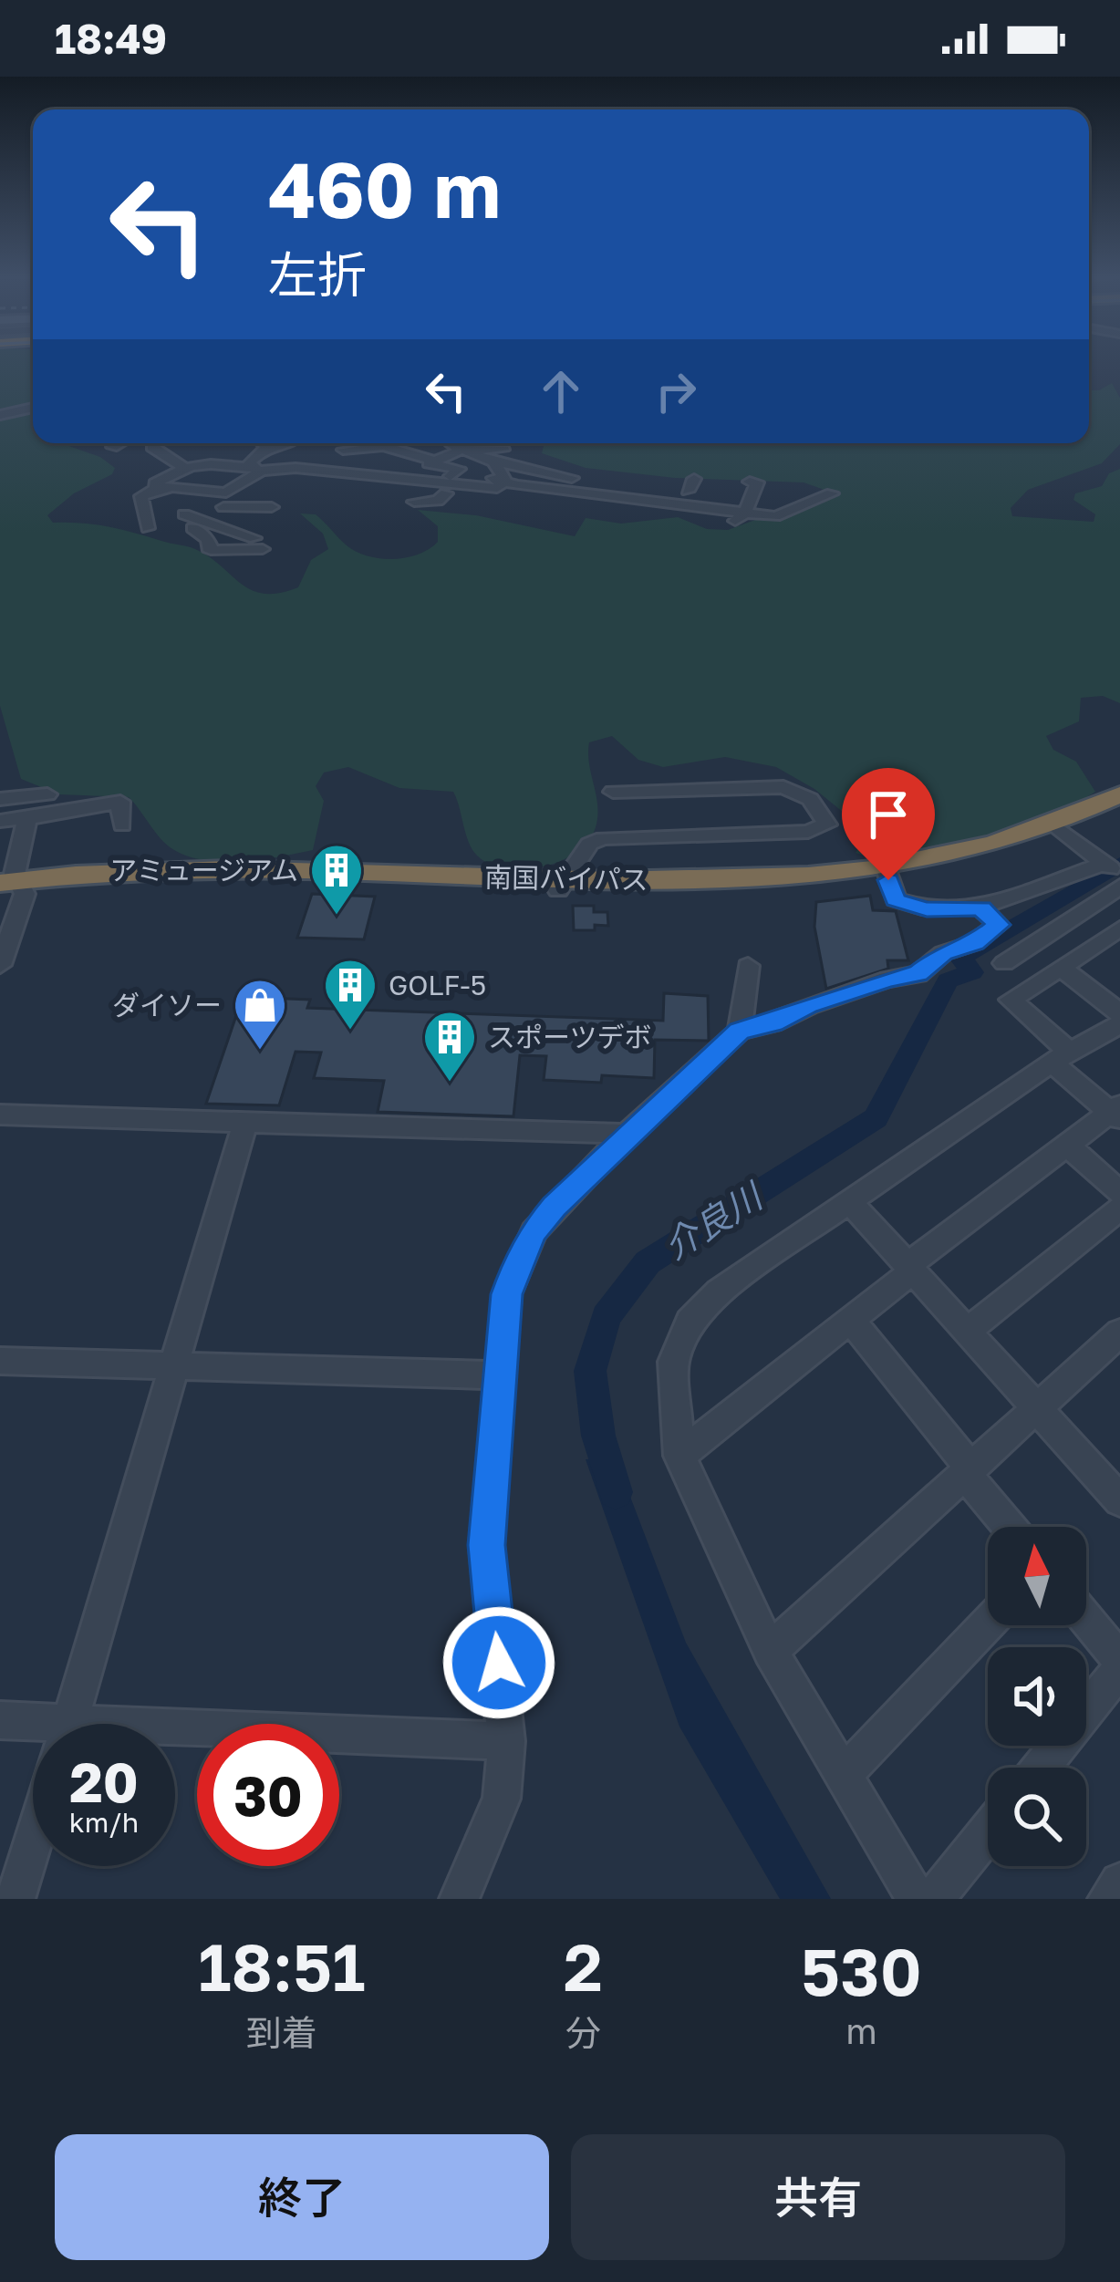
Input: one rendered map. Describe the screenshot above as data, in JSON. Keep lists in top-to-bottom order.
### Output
{
  "streets": {
    "highway": ["南国バイパス"]
  },
  "water": ["介良川"],
  "places": {
    "building": ["アミュージアム", "GOLF-5", "スポーツデボ"],
    "shop": ["ダイソー"]
  },
  "north": "top",
  "page": {
    "status": "18:49",
    "turn": ["460 m", "左折"],
    "speed": "20 km/h",
    "limit": "30",
    "eta": [
      "18:51",
      "到着",
      "2",
      "分",
      "530",
      "m"
    ],
    "buttons": ["終了", "共有"]
  }
}
